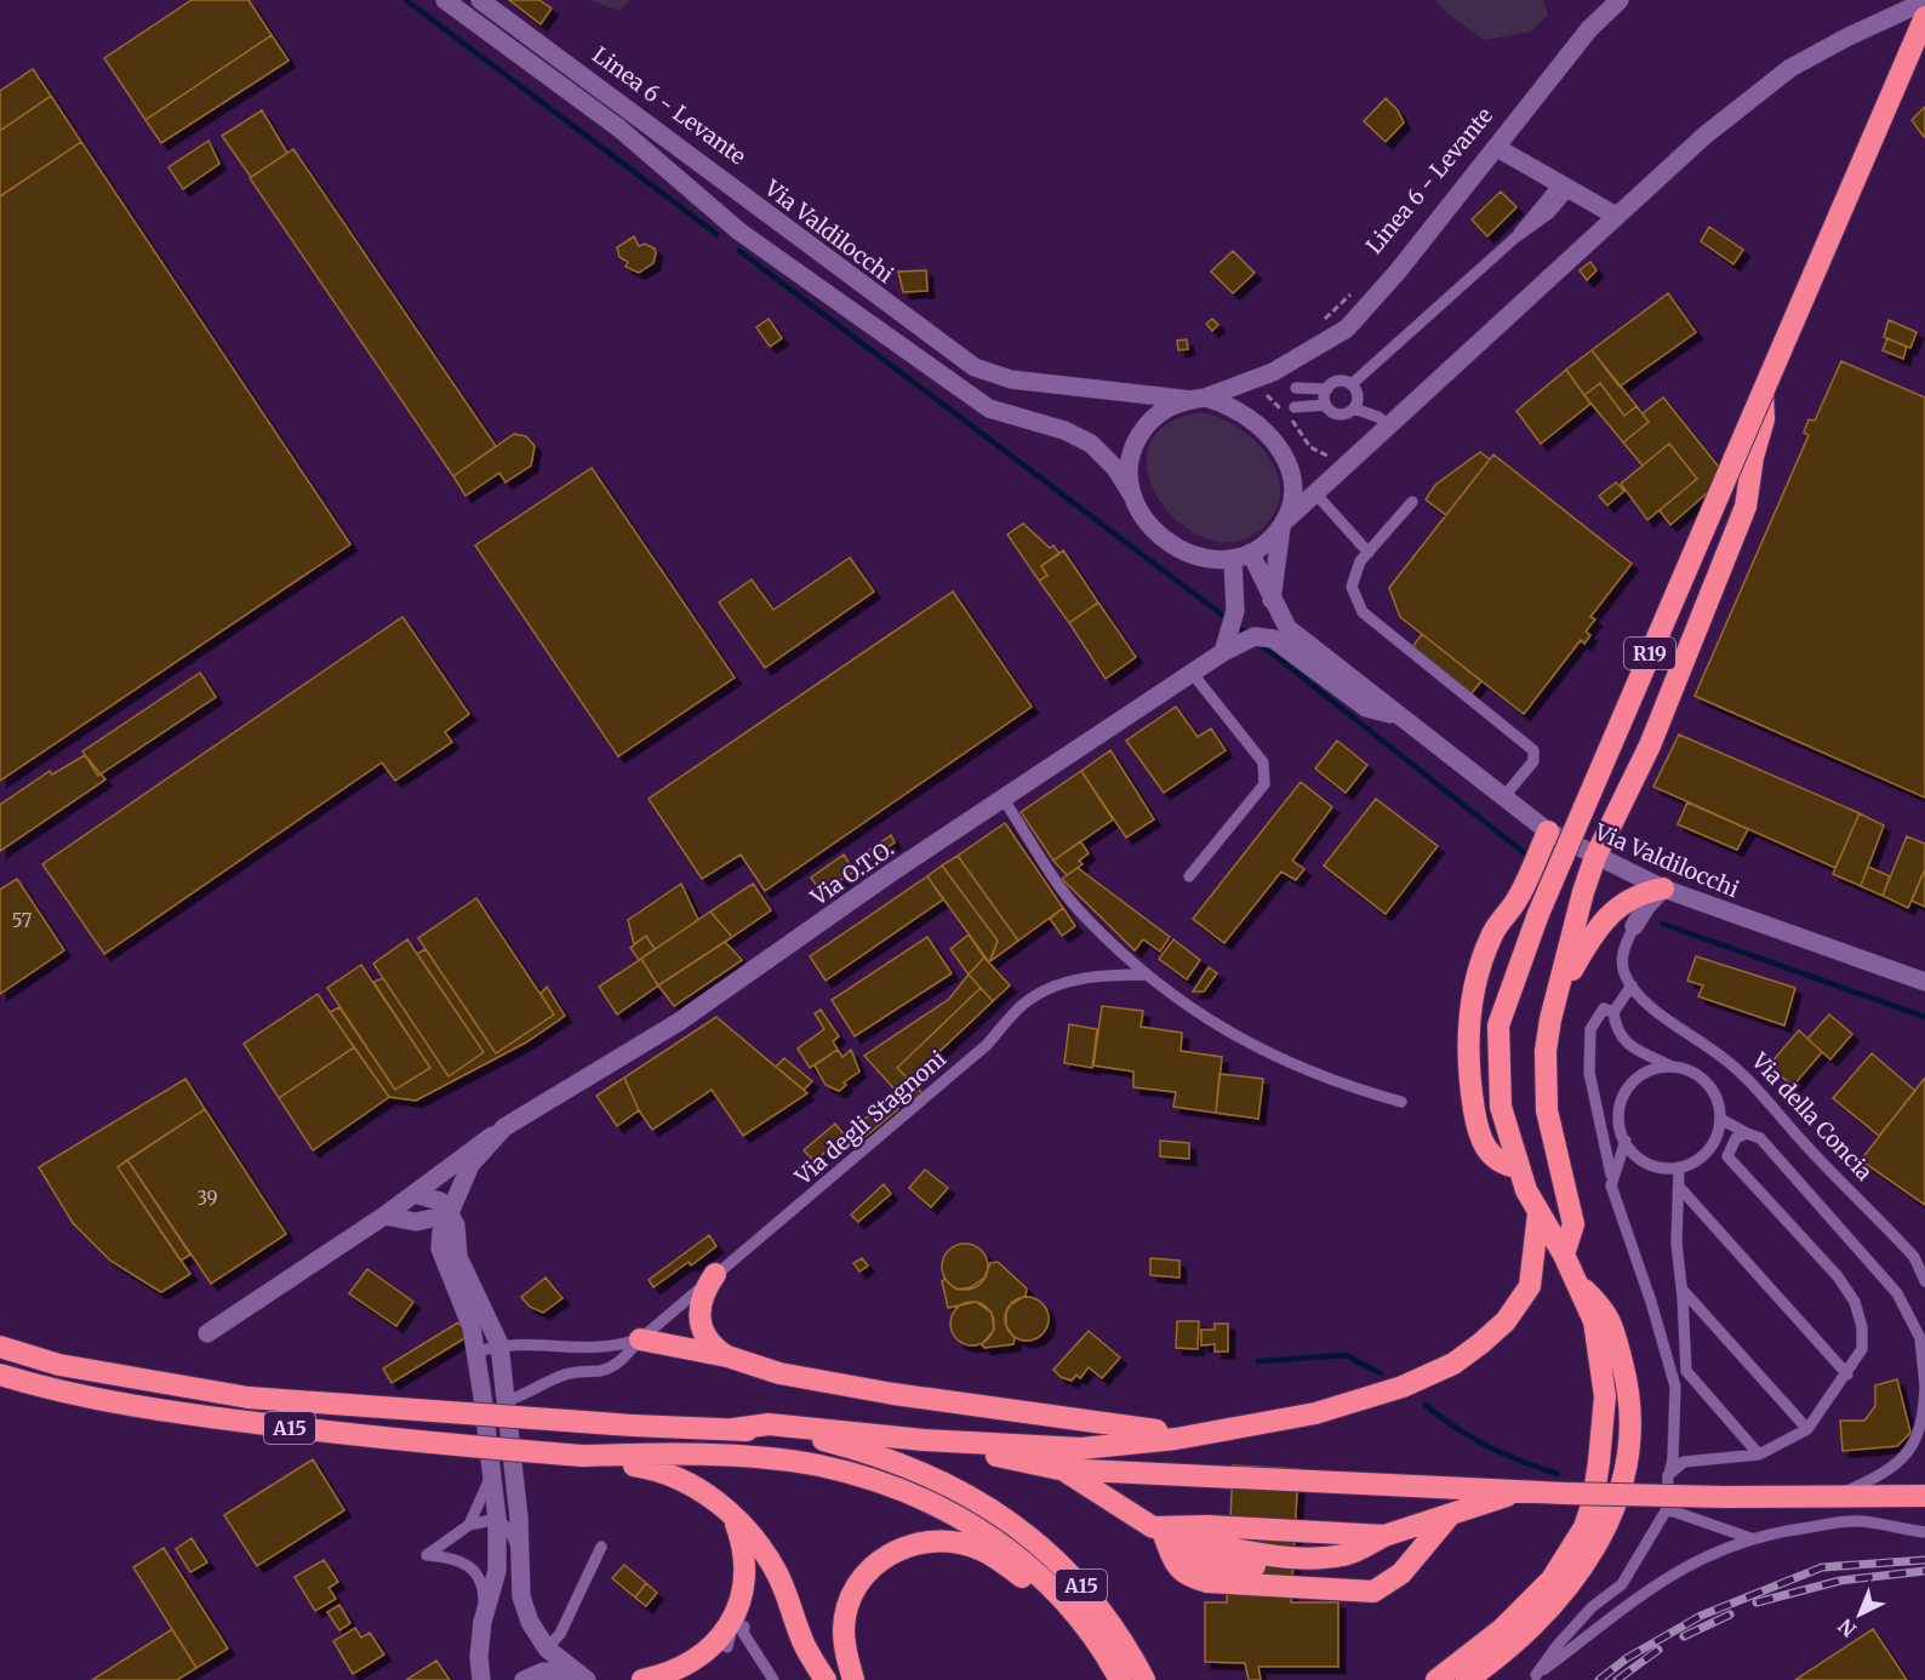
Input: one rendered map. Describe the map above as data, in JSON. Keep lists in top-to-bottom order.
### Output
{
  "streets": {
    "highway": ["R19", "A15"],
    "street": ["Via Valdilocchi", "Via O.T.O."],
    "lane": ["Via della Concia", "Via degli Stagnoni"]
  },
  "crossings": [
    ["Via Valdilocchi", "Via O.T.O."]
  ],
  "house_numbers": ["57", "39"],
  "north": "bottom left"
}
